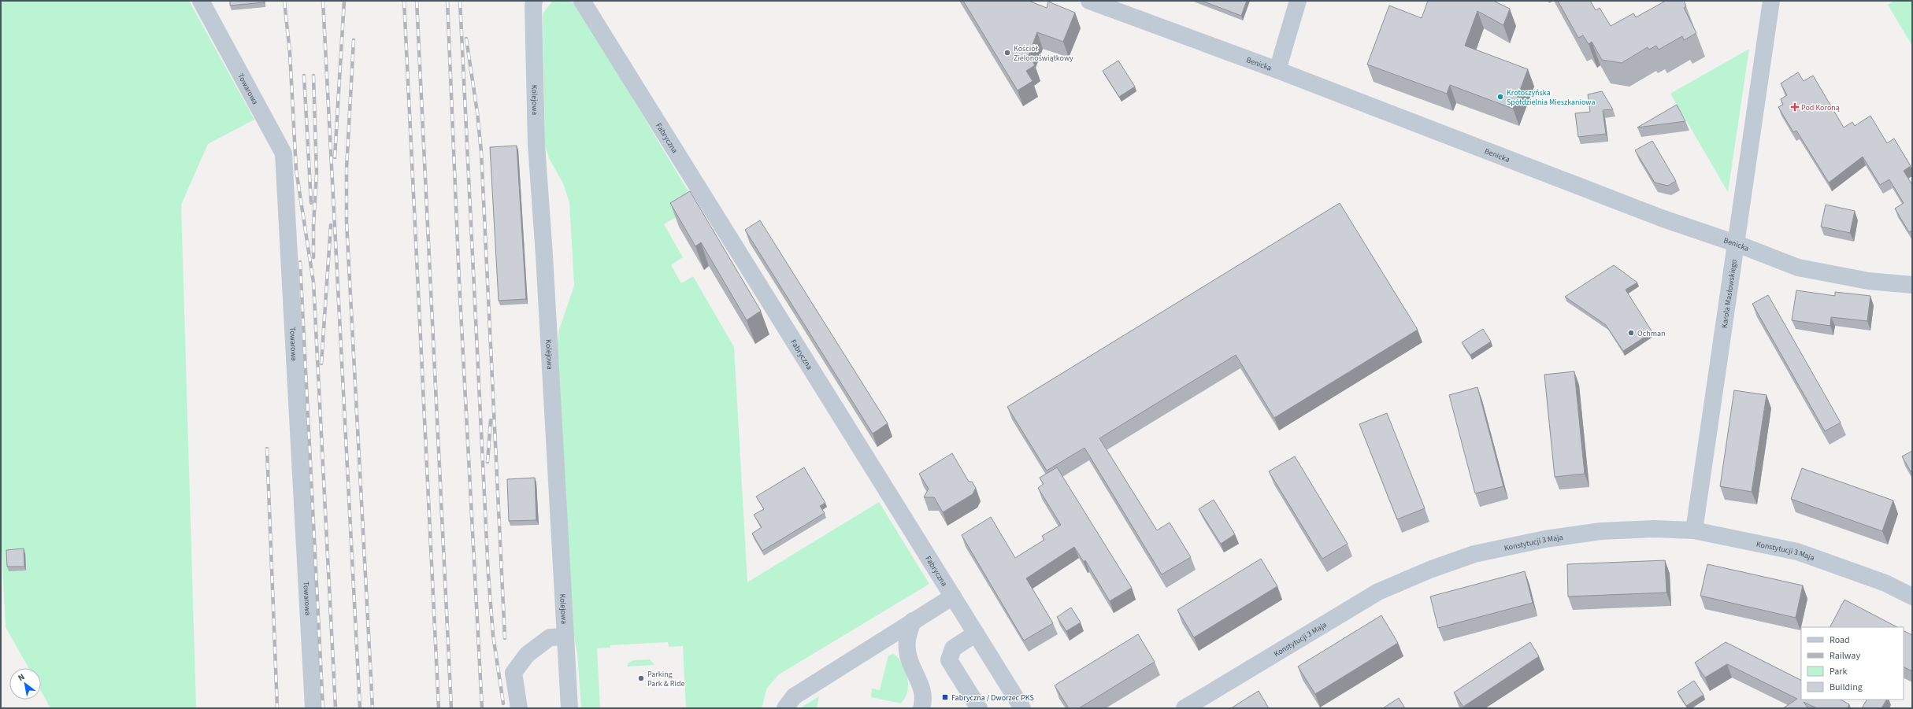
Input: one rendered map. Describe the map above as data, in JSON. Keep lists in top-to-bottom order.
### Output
{
  "streets": {
    "street": [
      "Benicka",
      "Towarowa",
      "Kolejowa",
      "Fabryczna",
      "Karola Masłowskiego",
      "Konstytucji 3 Maja"
    ]
  },
  "crossings": [
    ["Benicka", "Karola Masłowskiego"],
    ["Karola Masłowskiego", "Konstytucji 3 Maja"]
  ],
  "places": {
    "other": [
      "Kościół Zielonoświątkowy",
      "Krotoszyńska Spółdzielnia Mieszkaniowa",
      "Ochman",
      "Parking Park & Ride"
    ],
    "health": ["Pod Koroną"],
    "transit": ["Fabryczna / Dworzec PKS"]
  },
  "legend": [
    "Road",
    "Railway",
    "Park",
    "Building"
  ],
  "north": "top left"
}
